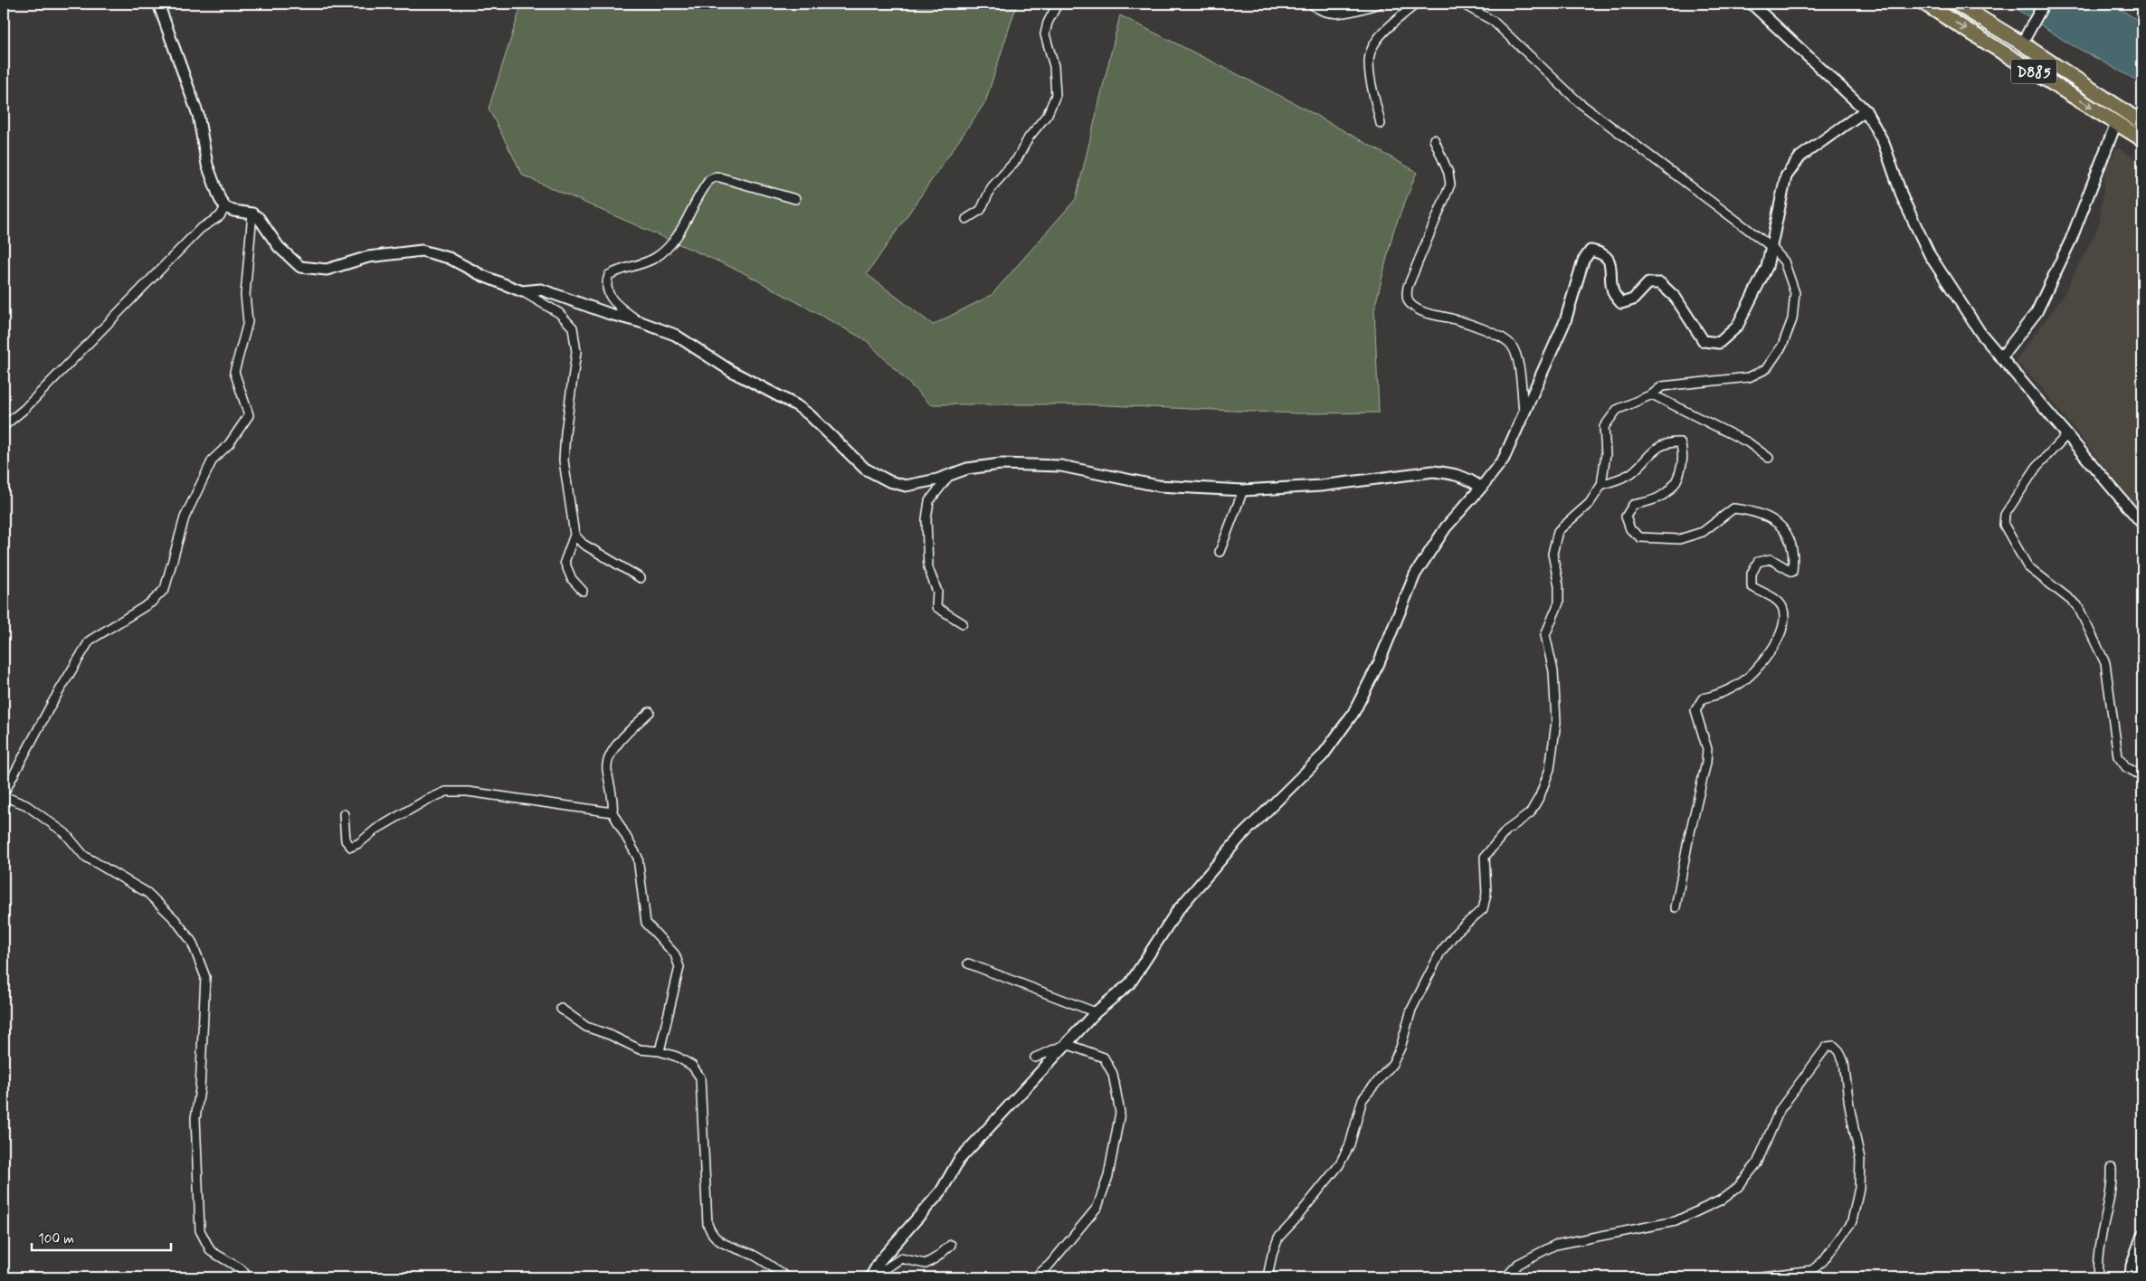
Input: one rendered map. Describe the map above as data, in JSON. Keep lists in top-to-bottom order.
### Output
{
  "streets": {
    "highway": ["D885"]
  },
  "scale_bar": "100 m"
}
